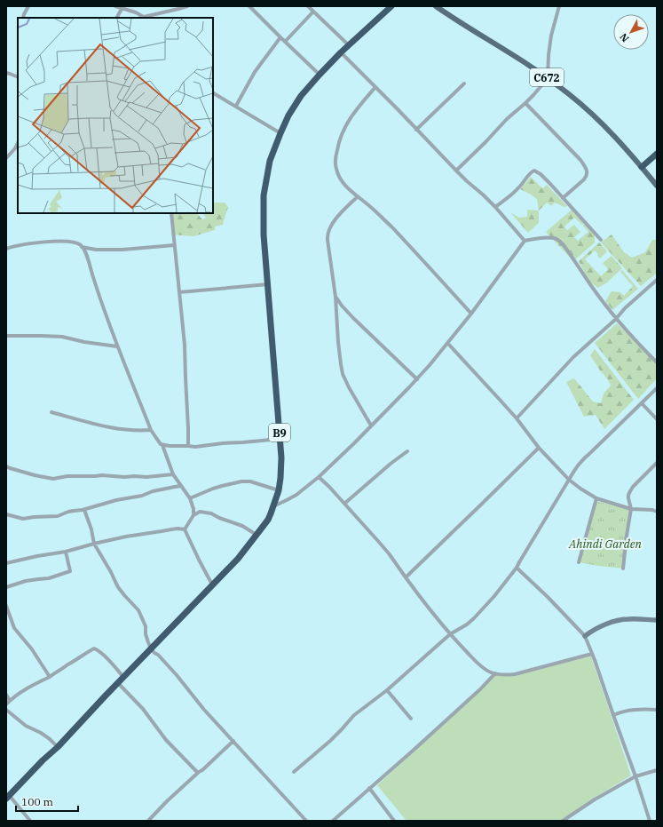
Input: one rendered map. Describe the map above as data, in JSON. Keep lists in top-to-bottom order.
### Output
{
  "streets": {
    "highway": ["B9"],
    "main road": ["C672"]
  },
  "parks": ["Ahindi Garden"],
  "scale_bar": "100 m",
  "north": "bottom left"
}
